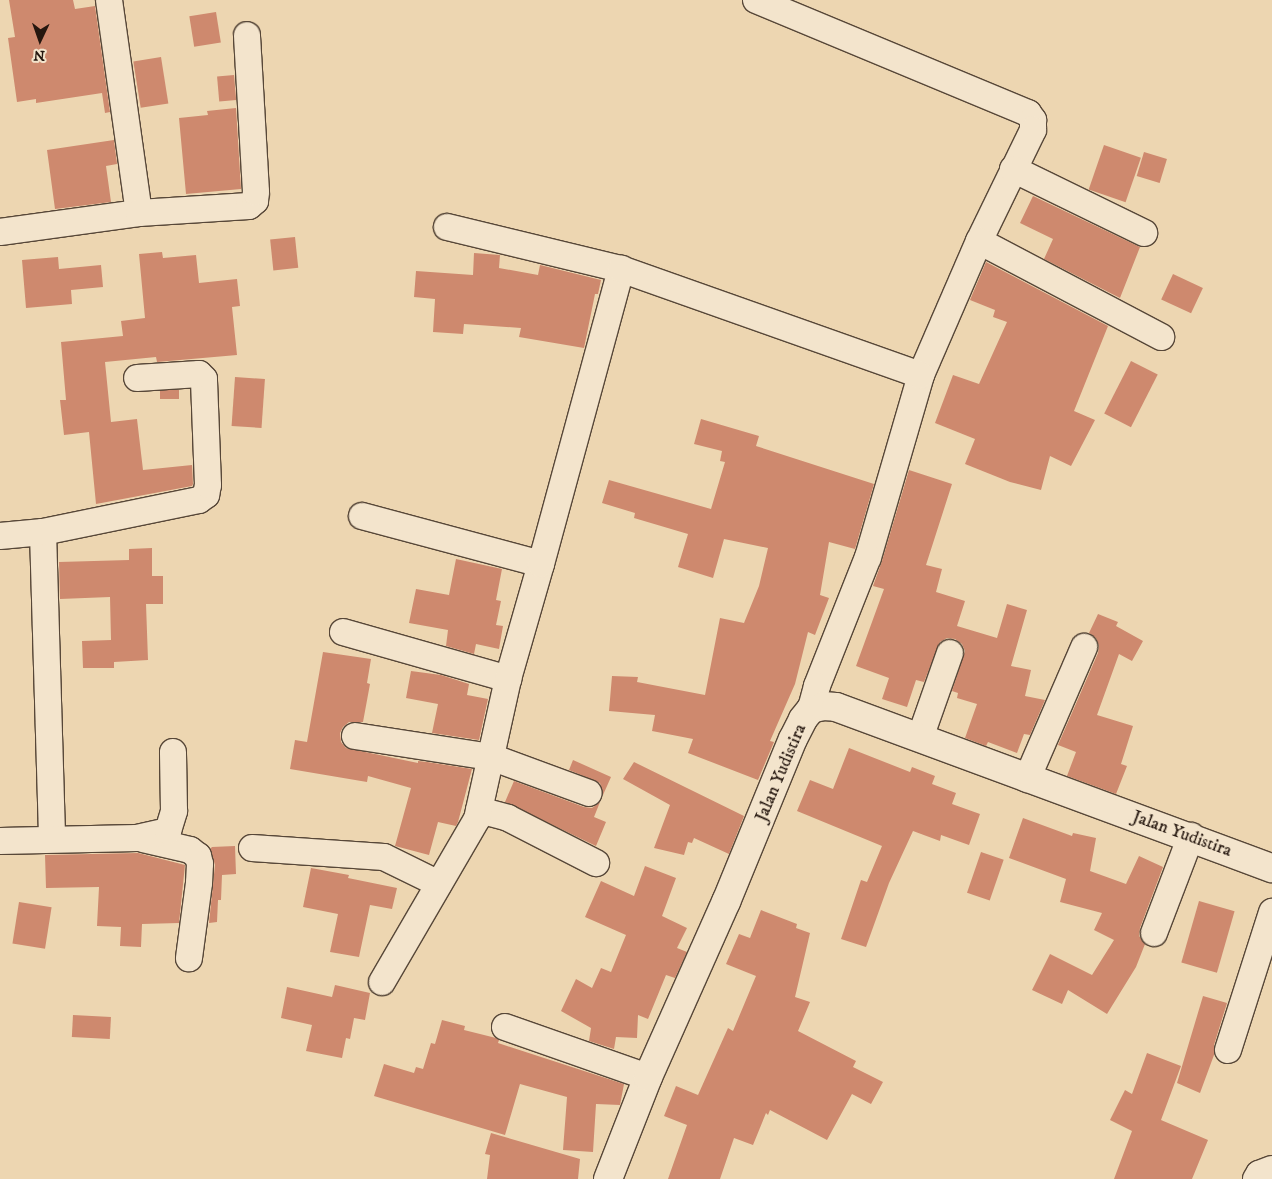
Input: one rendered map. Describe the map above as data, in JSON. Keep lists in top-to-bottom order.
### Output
{
  "streets": {
    "street": ["Jalan Yudistira"]
  },
  "north": "bottom"
}
